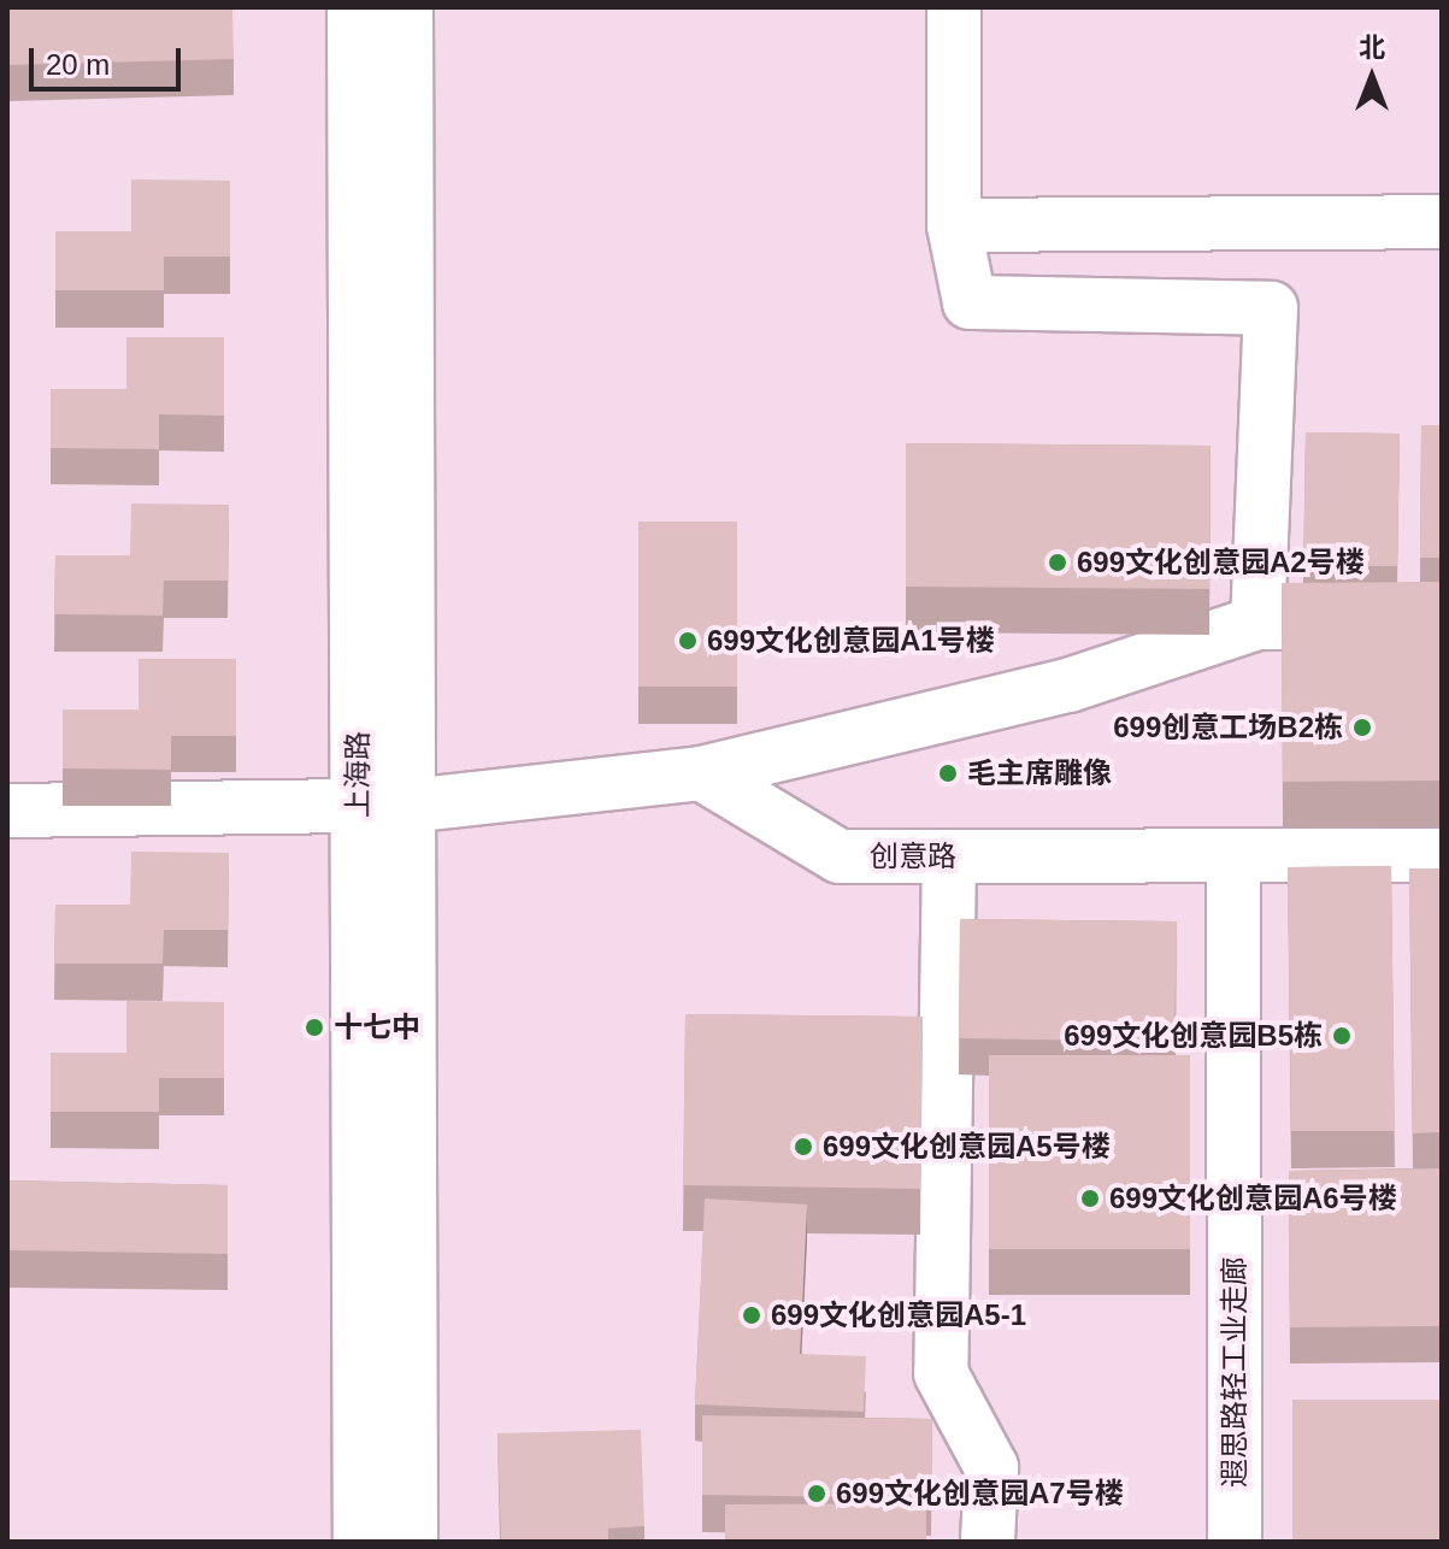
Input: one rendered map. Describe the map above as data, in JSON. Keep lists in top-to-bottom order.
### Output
{
  "streets": {
    "street": ["上海路", "创意路", "遐思路轻工业走廊"]
  },
  "crossings": [
    ["创意路", "遐思路轻工业走廊"]
  ],
  "places": [
    "699文化创意园A2号楼",
    "699文化创意园A1号楼",
    "699创意工场B2栋",
    "毛主席雕像",
    "十七中",
    "699文化创意园B5栋",
    "699文化创意园A5号楼",
    "699文化创意园A6号楼",
    "699文化创意园A5-1",
    "699文化创意园A7号楼"
  ],
  "scale_bar": "20 m",
  "north": "top"
}
